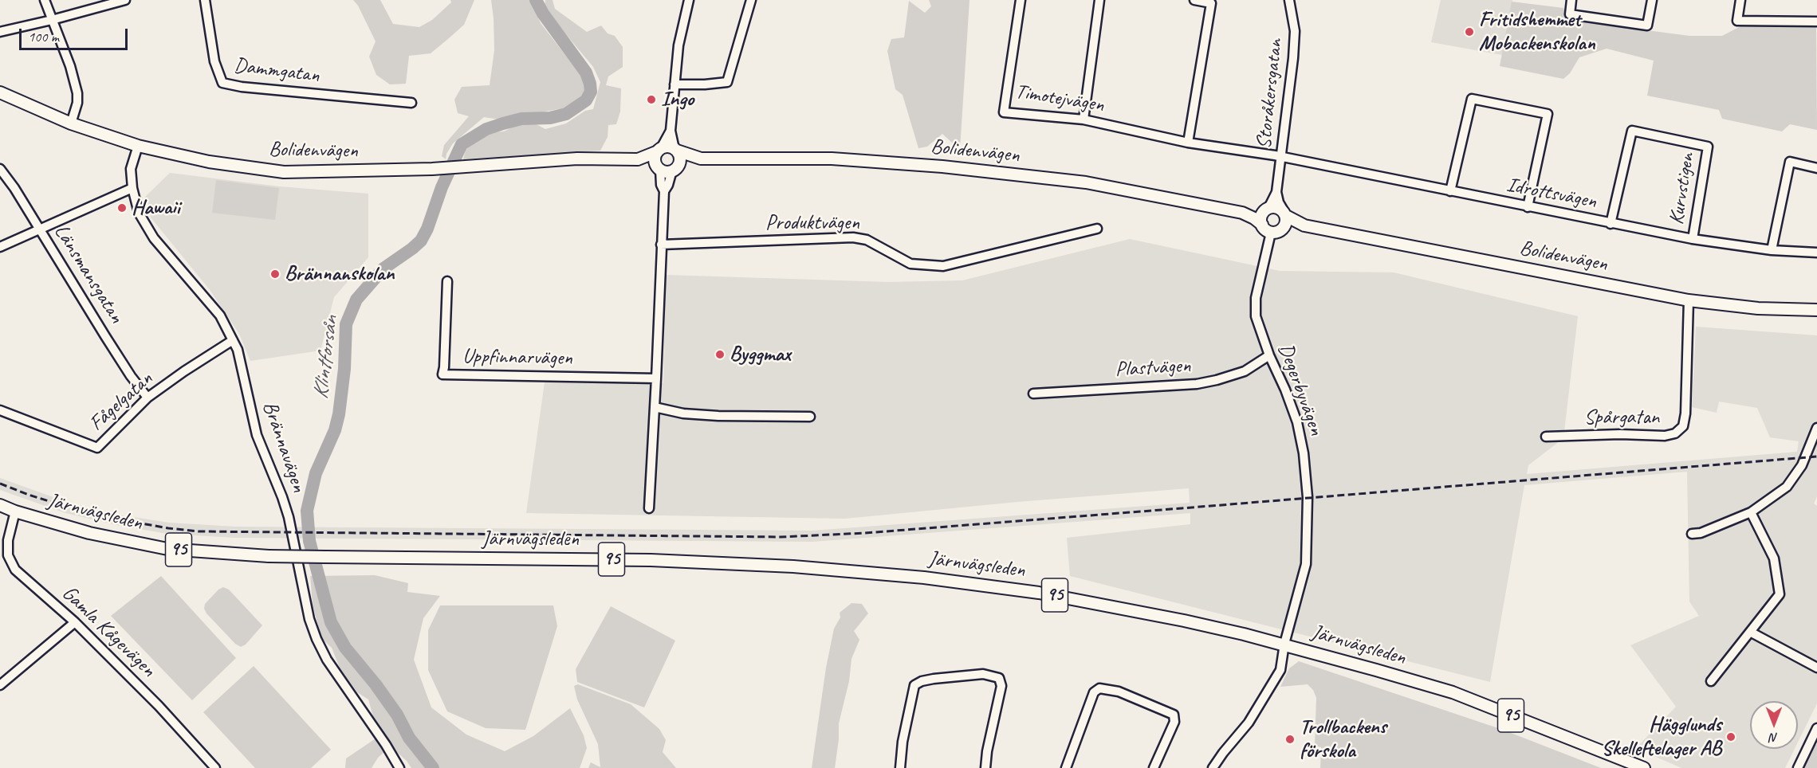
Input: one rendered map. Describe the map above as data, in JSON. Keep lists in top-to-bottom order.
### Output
{
  "streets": {
    "main road": ["Bolidenvägen", "Järnvägsleden", "95"],
    "street": [
      "Dammgatan",
      "Storåkersgatan",
      "Timotejvägen",
      "Kurvstigen",
      "Idrottsvägen",
      "Produktvägen",
      "Länsmansgatan",
      "Uppfinnarvägen",
      "Plastvägen",
      "Degerbyvägen",
      "Fågelgatan",
      "Spårgatan",
      "Brännavägen",
      "Gamla Kågevägen"
    ]
  },
  "crossings": [
    ["Storåkersgatan", "Timotejvägen"],
    ["Storåkersgatan", "Bolidenvägen"],
    ["Storåkersgatan", "Idrottsvägen"],
    ["Storåkersgatan", "Degerbyvägen"],
    ["Timotejvägen", "Idrottsvägen"],
    ["Bolidenvägen", "Degerbyvägen"],
    ["Bolidenvägen", "Spårgatan"],
    ["Bolidenvägen", "Brännavägen"],
    ["Kurvstigen", "Idrottsvägen"],
    ["Länsmansgatan", "Fågelgatan"],
    ["Plastvägen", "Degerbyvägen"],
    ["Degerbyvägen", "Järnvägsleden"],
    ["Fågelgatan", "Brännavägen"],
    ["Järnvägsleden", "Gamla Kågevägen"]
  ],
  "water": ["Klintforsån"],
  "places": [
    "Fritidshemmet Mobackenskolan",
    "Ingo",
    "Hawaii",
    "Brännanskolan",
    "Byggmax",
    "Hägglunds Skelleftelager AB",
    "Trollbackens förskola"
  ],
  "scale_bar": "100 m",
  "north": "bottom"
}
